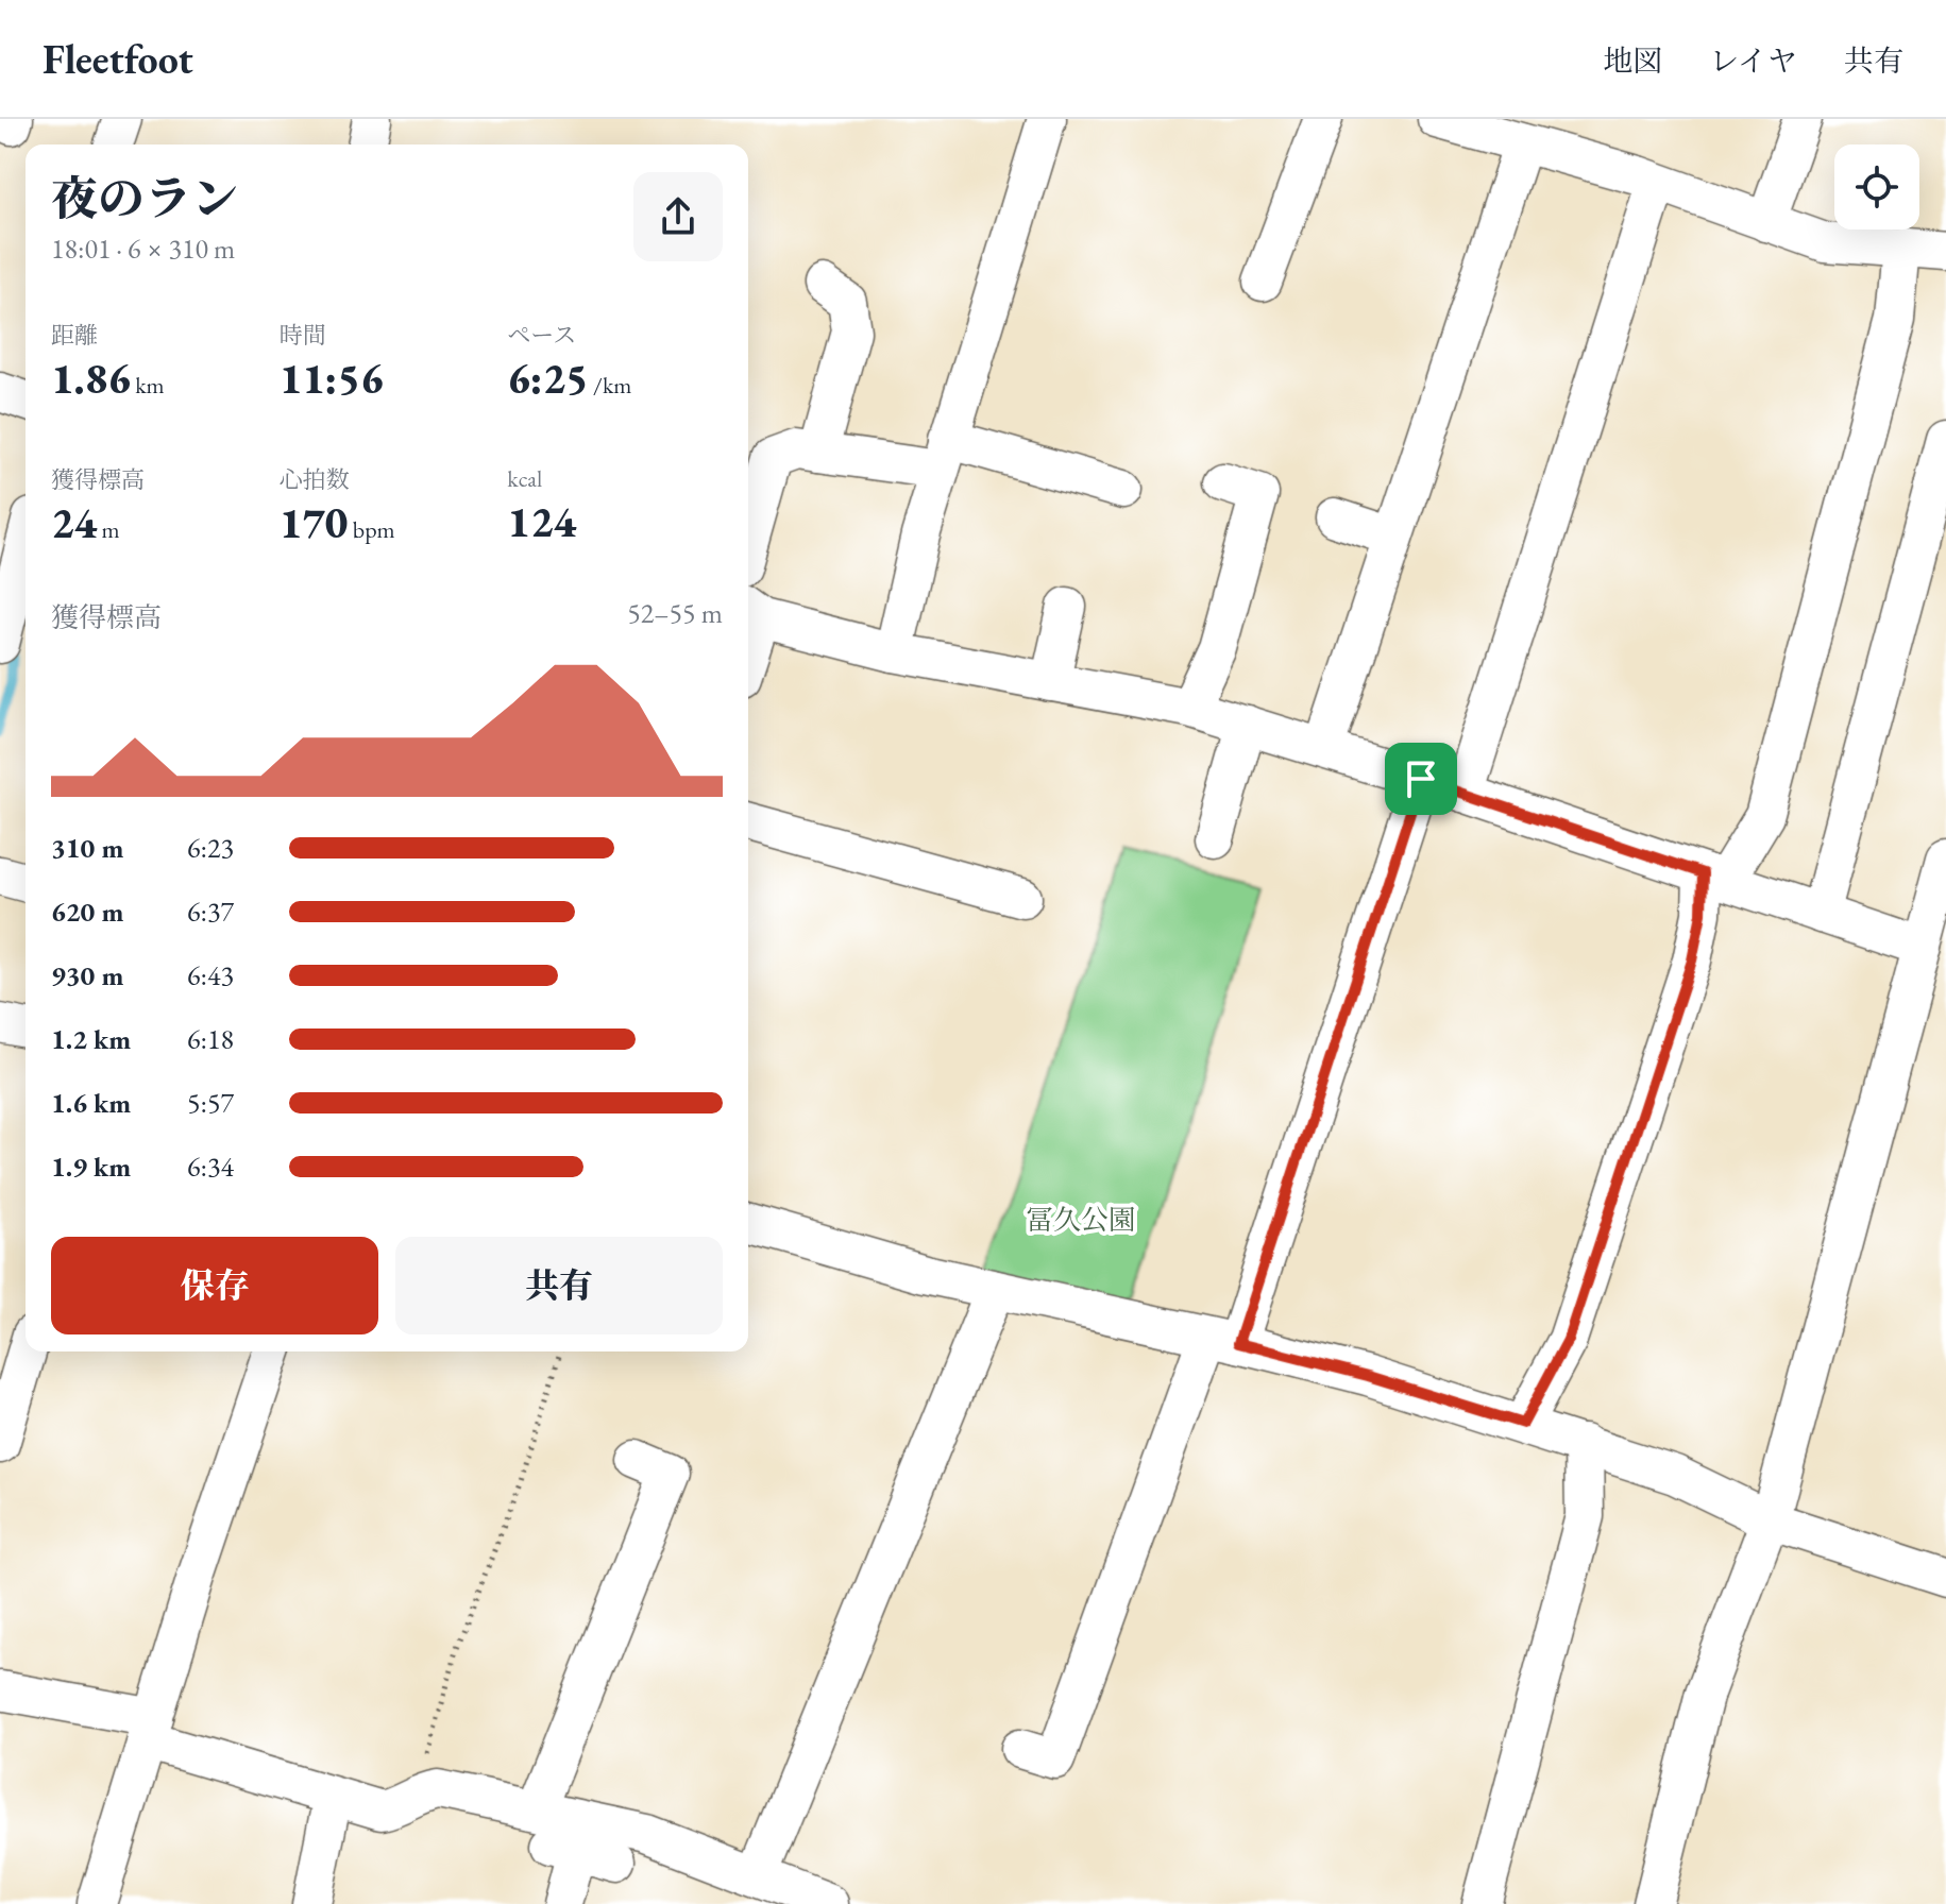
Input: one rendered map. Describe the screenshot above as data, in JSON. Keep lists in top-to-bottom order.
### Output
{
  "parks": ["冨久公園"],
  "page": {
    "header": "Fleetfoot",
    "nav": ["地図", "レイヤ", "共有"],
    "heading": ["夜のラン", "18:01 · 6 × 310 m"],
    "stats": [
      ["距離", "1.86 km"],
      ["時間", "11:56"],
      ["ペース", "6:25 /km"],
      ["獲得標高", "24 m"],
      ["心拍数", "170 bpm"],
      ["kcal", "124"]
    ],
    "chart": ["獲得標高", "52–55 m"],
    "list": [
      {
        "name": "310 m",
        "note": "6:23"
      },
      {
        "name": "620 m",
        "note": "6:37"
      },
      {
        "name": "930 m",
        "note": "6:43"
      },
      {
        "name": "1.2 km",
        "note": "6:18"
      },
      {
        "name": "1.6 km",
        "note": "5:57"
      },
      {
        "name": "1.9 km",
        "note": "6:34"
      }
    ],
    "buttons": ["保存", "共有"]
  }
}
